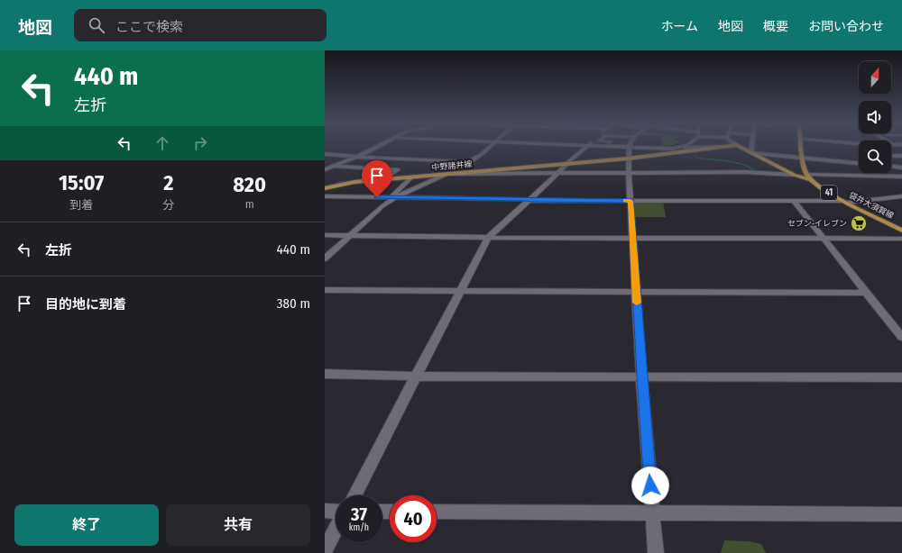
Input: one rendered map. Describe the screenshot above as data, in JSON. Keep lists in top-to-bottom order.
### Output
{
  "streets": {
    "main road": ["中野諸井線", "41", "袋井大須賀線"]
  },
  "places": {
    "supermarket": ["セブン-イレブン"]
  },
  "north": "top",
  "page": {
    "header": "地図",
    "search": "ここで検索",
    "nav": [
      "ホーム",
      "地図",
      "概要",
      "お問い合わせ"
    ],
    "turn": ["440 m", "左折"],
    "eta": [
      "15:07",
      "到着",
      "2",
      "分",
      "820",
      "m"
    ],
    "list": [
      {
        "name": "左折",
        "value": "440 m"
      },
      {
        "name": "目的地に到着",
        "value": "380 m"
      }
    ],
    "speed": "37 km/h",
    "limit": "40",
    "buttons": ["終了", "共有"]
  }
}
